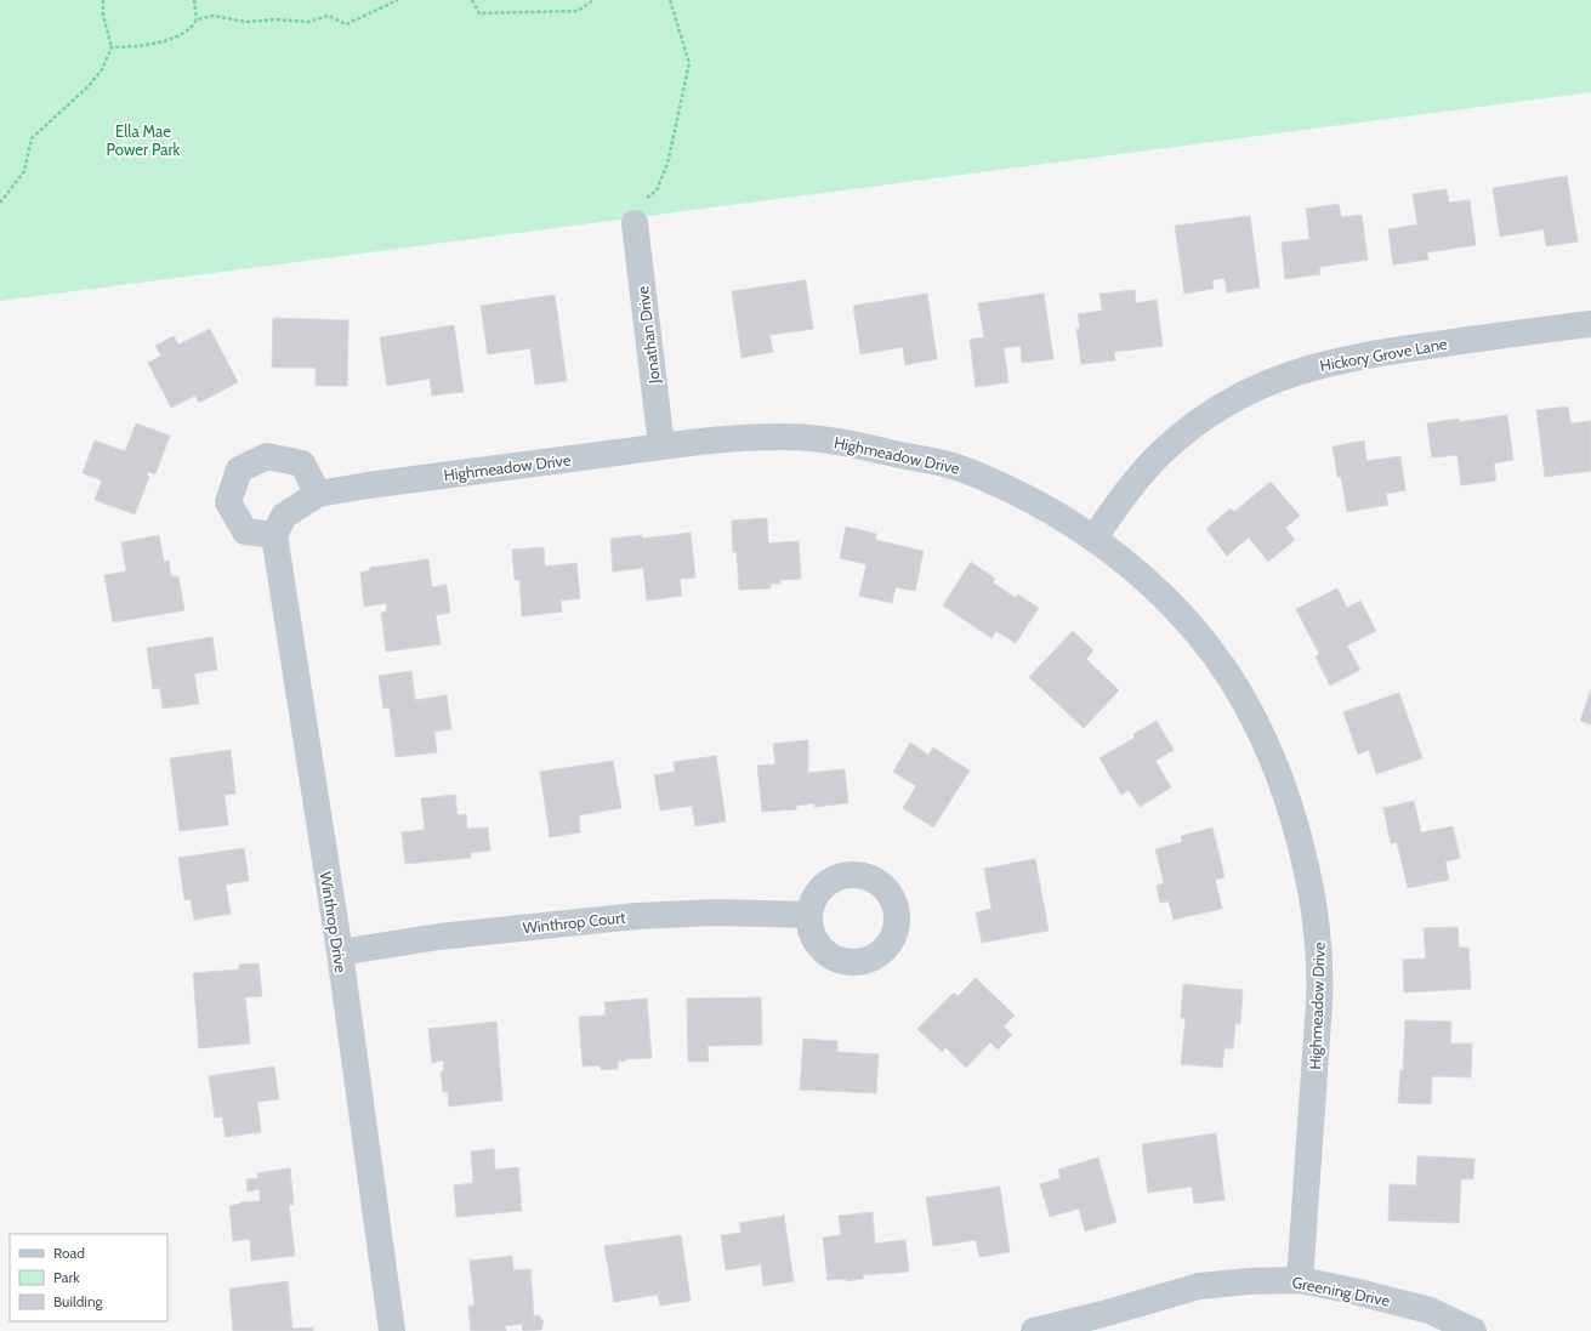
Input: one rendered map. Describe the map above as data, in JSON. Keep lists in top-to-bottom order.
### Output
{
  "streets": {
    "street": [
      "Jonathan Drive",
      "Hickory Grove Lane",
      "Highmeadow Drive",
      "Winthrop Drive",
      "Winthrop Court",
      "Greening Drive"
    ]
  },
  "crossings": [
    ["Jonathan Drive", "Highmeadow Drive"],
    ["Hickory Grove Lane", "Highmeadow Drive"],
    ["Highmeadow Drive", "Winthrop Drive"],
    ["Highmeadow Drive", "Greening Drive"],
    ["Winthrop Drive", "Winthrop Court"]
  ],
  "parks": ["Ella Mae Power Park"],
  "legend": ["Road", "Park", "Building"]
}
